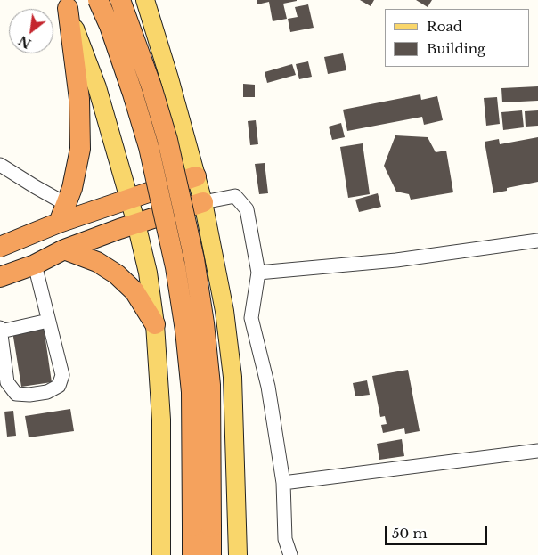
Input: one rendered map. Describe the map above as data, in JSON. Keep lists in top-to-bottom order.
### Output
{
  "legend": ["Road", "Building"],
  "scale_bar": "50 m",
  "north": "bottom left"
}
